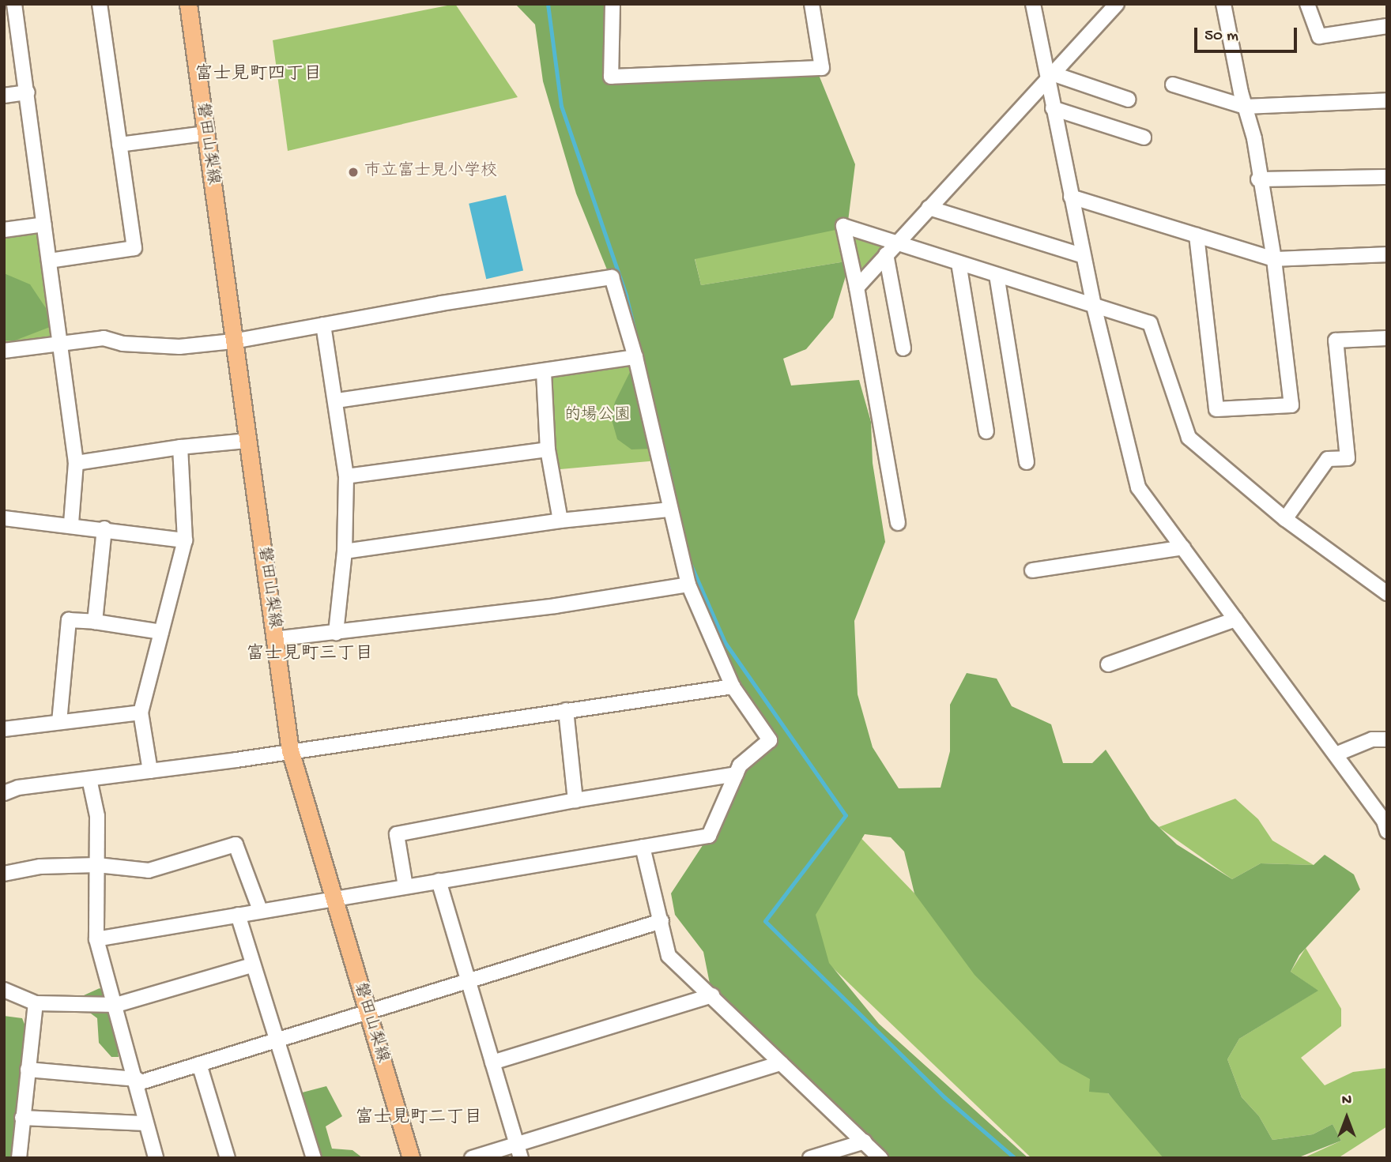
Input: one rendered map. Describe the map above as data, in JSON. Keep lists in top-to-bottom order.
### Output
{
  "streets": {
    "main road": ["磐田山梨線"]
  },
  "districts": ["富士見町四丁目", "富士見町三丁目", "富士見町二丁目"],
  "parks": ["的場公園"],
  "places": ["市立富士見小学校"],
  "scale_bar": "50 m",
  "north": "top"
}
